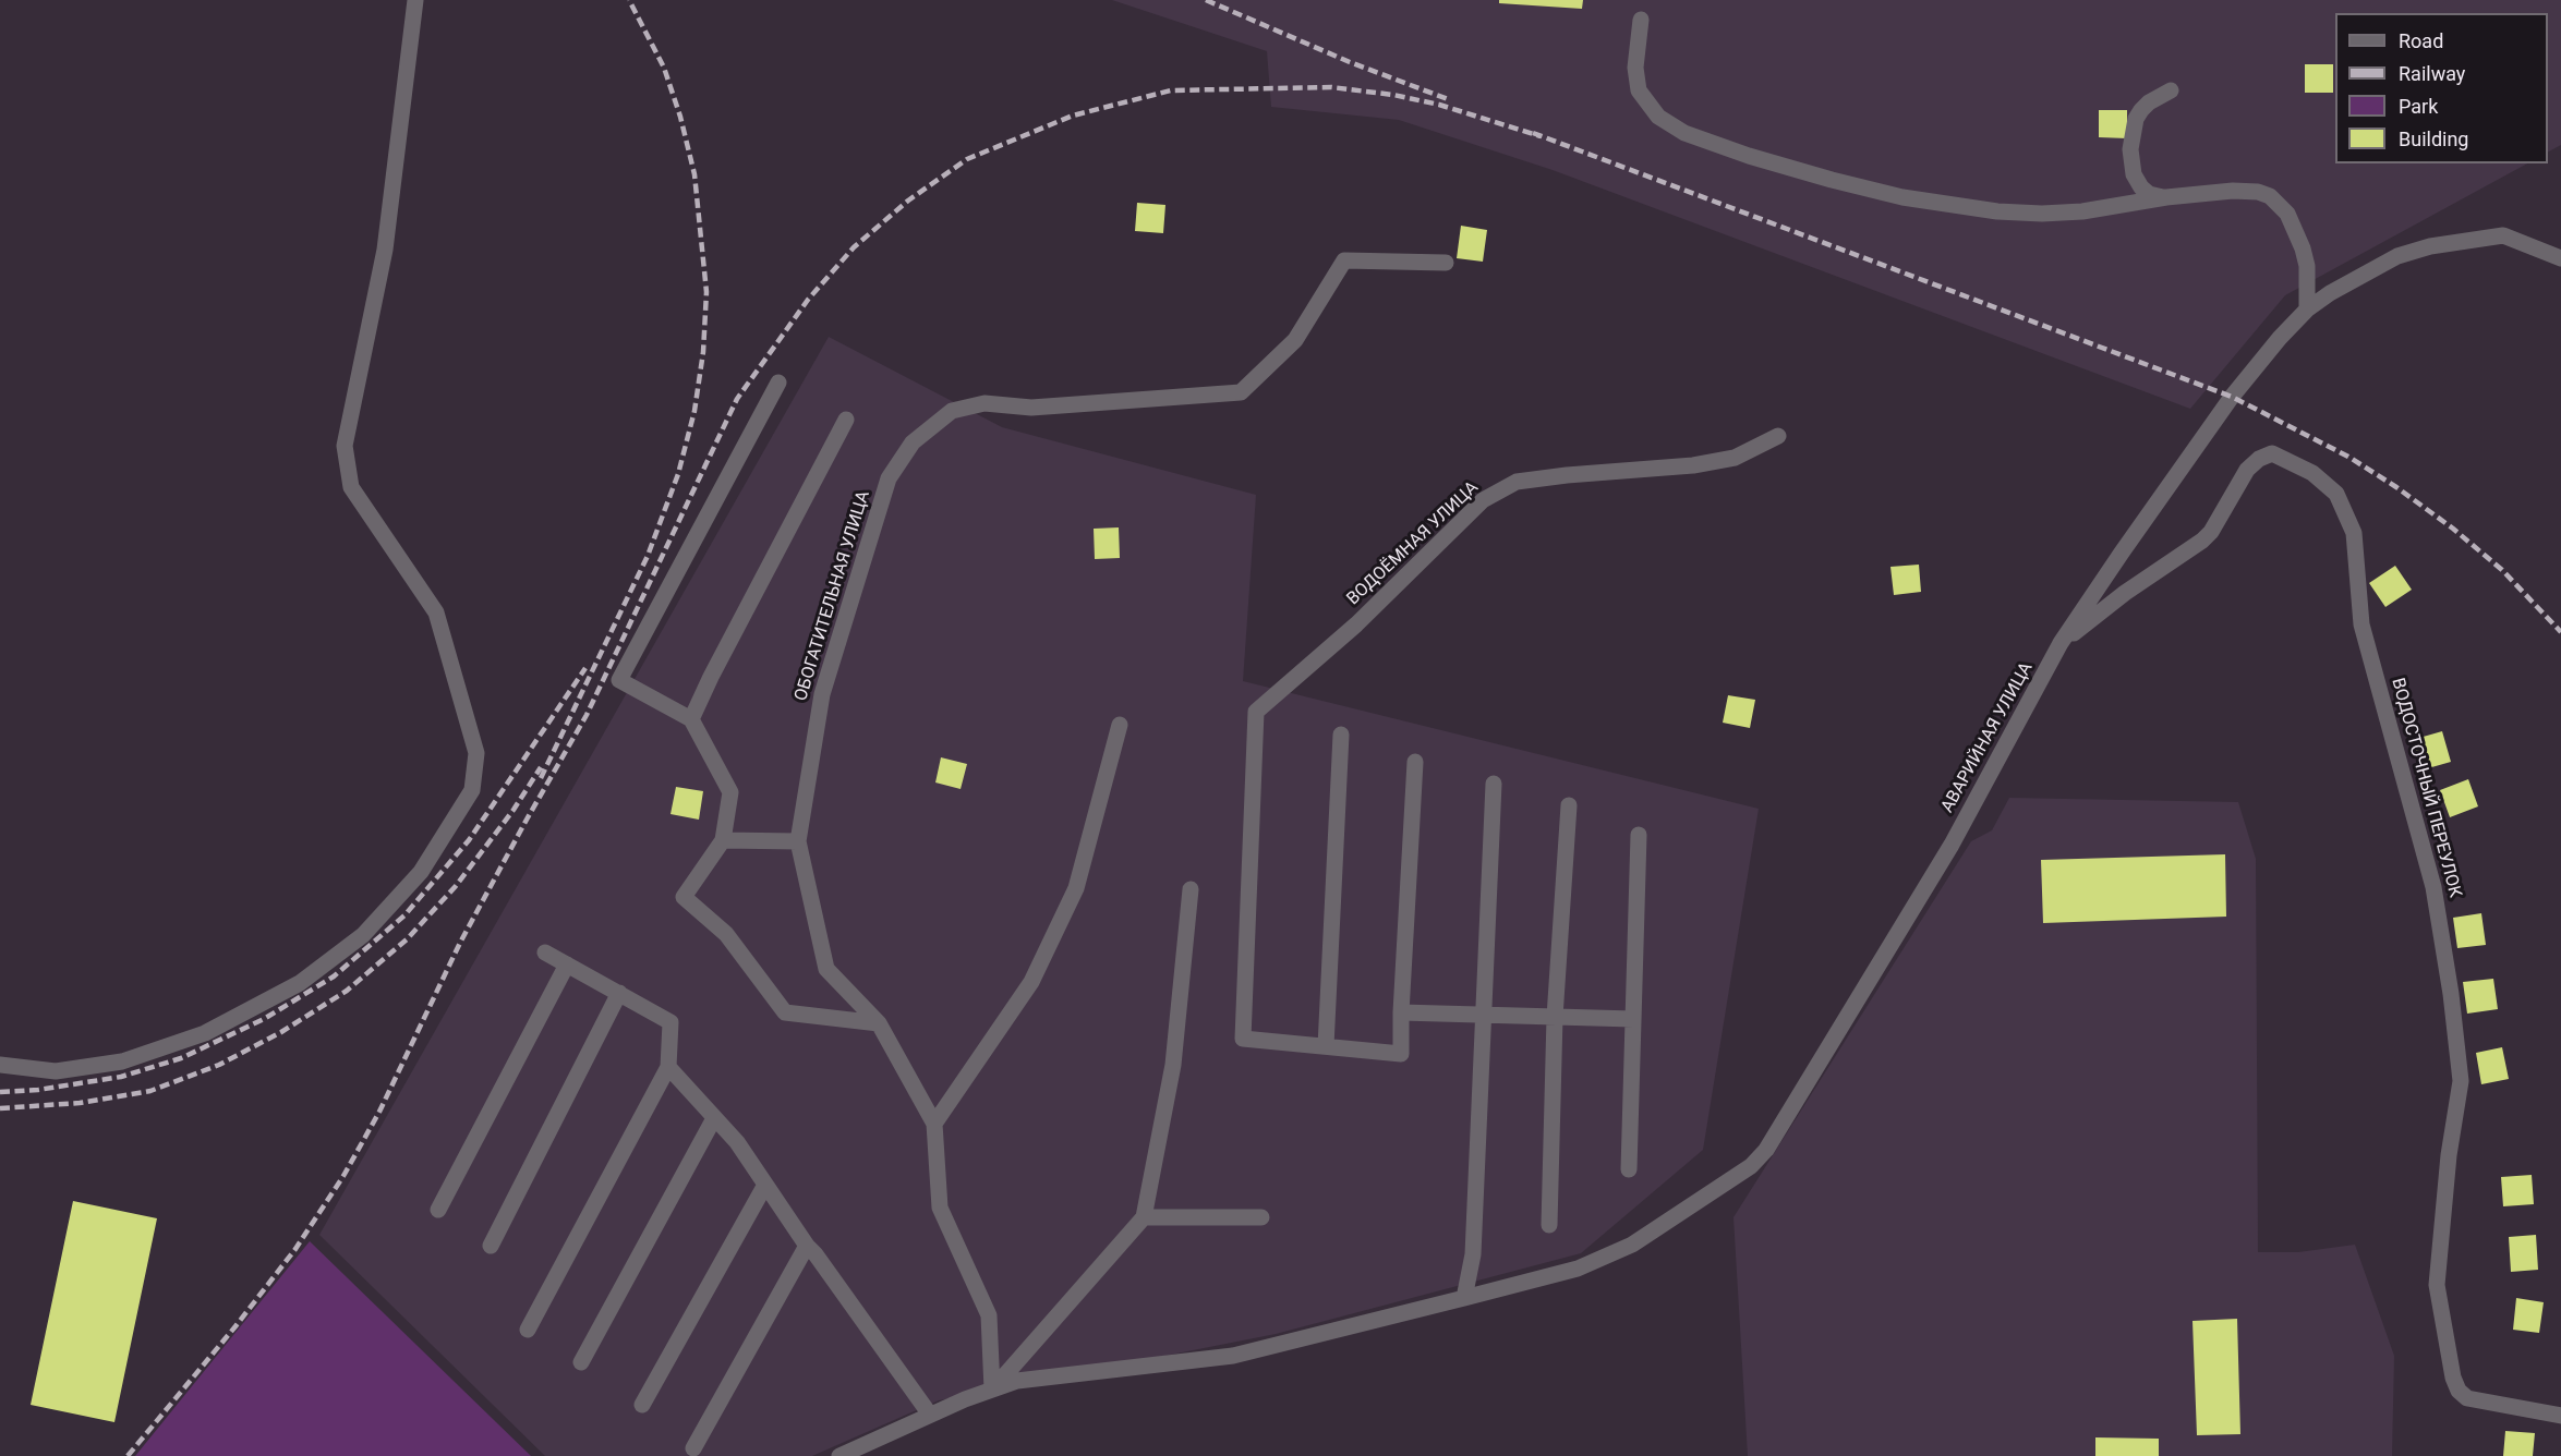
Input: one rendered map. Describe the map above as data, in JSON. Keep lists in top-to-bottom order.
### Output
{
  "streets": {
    "street": [
      "ВОДОЁМНАЯ УЛИЦА",
      "ОБОГАТИТЕЛЬНАЯ УЛИЦА",
      "АВАРИЙНАЯ УЛИЦА",
      "ВОДОСТОЧНЫЙ ПЕРЕУЛОК"
    ]
  },
  "crossings": [
    ["ОБОГАТИТЕЛЬНАЯ УЛИЦА", "АВАРИЙНАЯ УЛИЦА"],
    ["АВАРИЙНАЯ УЛИЦА", "ВОДОСТОЧНЫЙ ПЕРЕУЛОК"]
  ],
  "legend": [
    "Road",
    "Railway",
    "Park",
    "Building"
  ]
}
